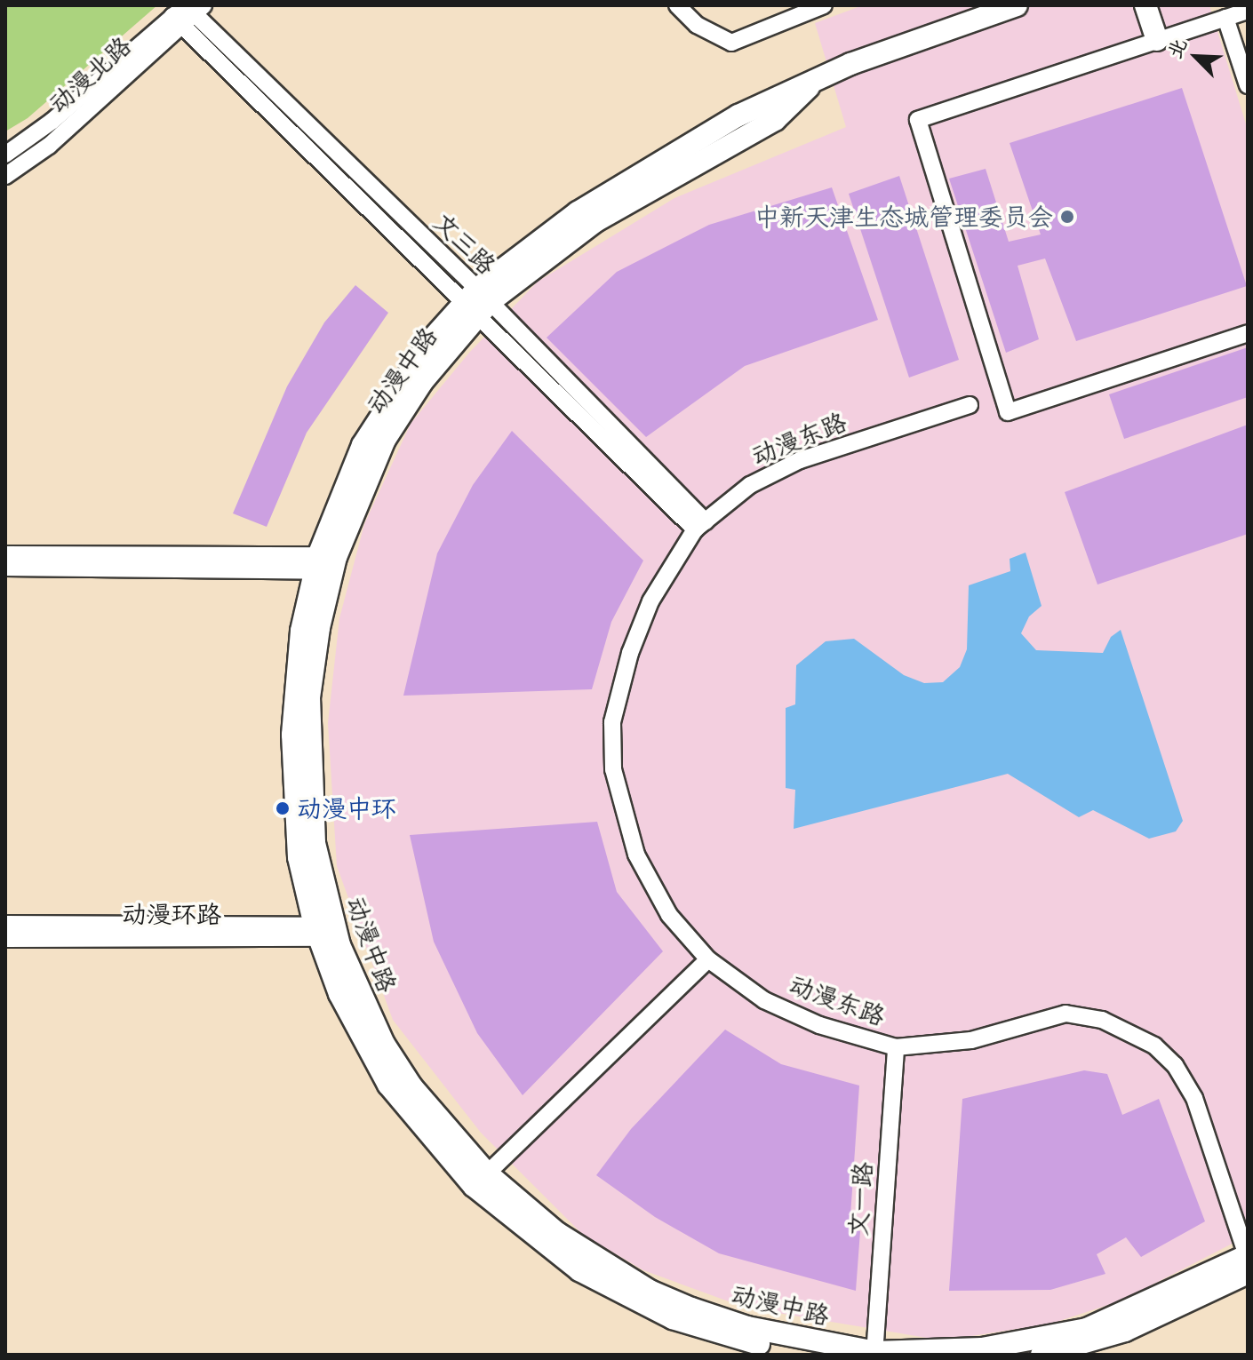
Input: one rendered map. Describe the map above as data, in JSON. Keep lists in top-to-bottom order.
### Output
{
  "streets": {
    "street": [
      "动漫北路",
      "文三路",
      "动漫中路",
      "动漫东路",
      "动漫环路",
      "文一路"
    ]
  },
  "crossings": [
    ["动漫北路", "文三路"],
    ["文三路", "动漫中路"],
    ["文三路", "动漫东路"],
    ["动漫中路", "动漫东路"],
    ["动漫中路", "动漫环路"],
    ["动漫中路", "文一路"],
    ["动漫东路", "文一路"]
  ],
  "places": ["中新天津生态城管理委员会", "动漫中环"],
  "north": "top left"
}
